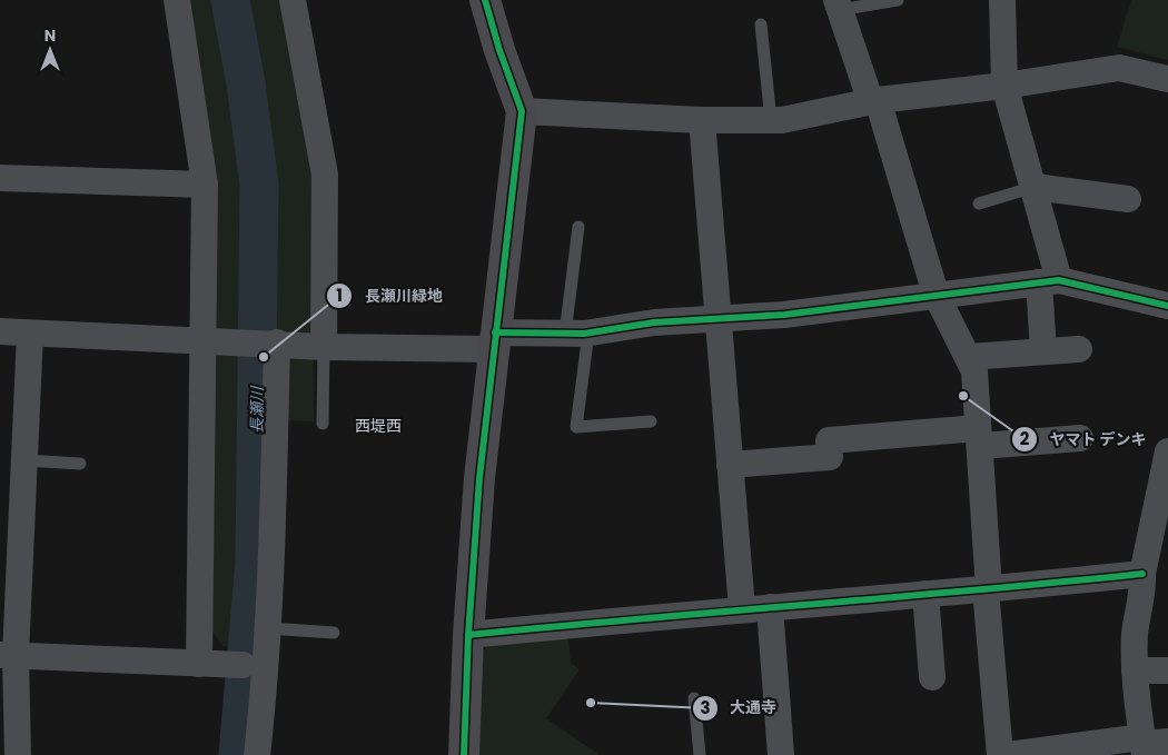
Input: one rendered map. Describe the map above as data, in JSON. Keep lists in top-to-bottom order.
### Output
{
  "districts": ["西堤西"],
  "water": ["長瀬川"],
  "places": ["長瀬川緑地", "ヤマト デンキ", "大通寺"],
  "north": "top"
}
